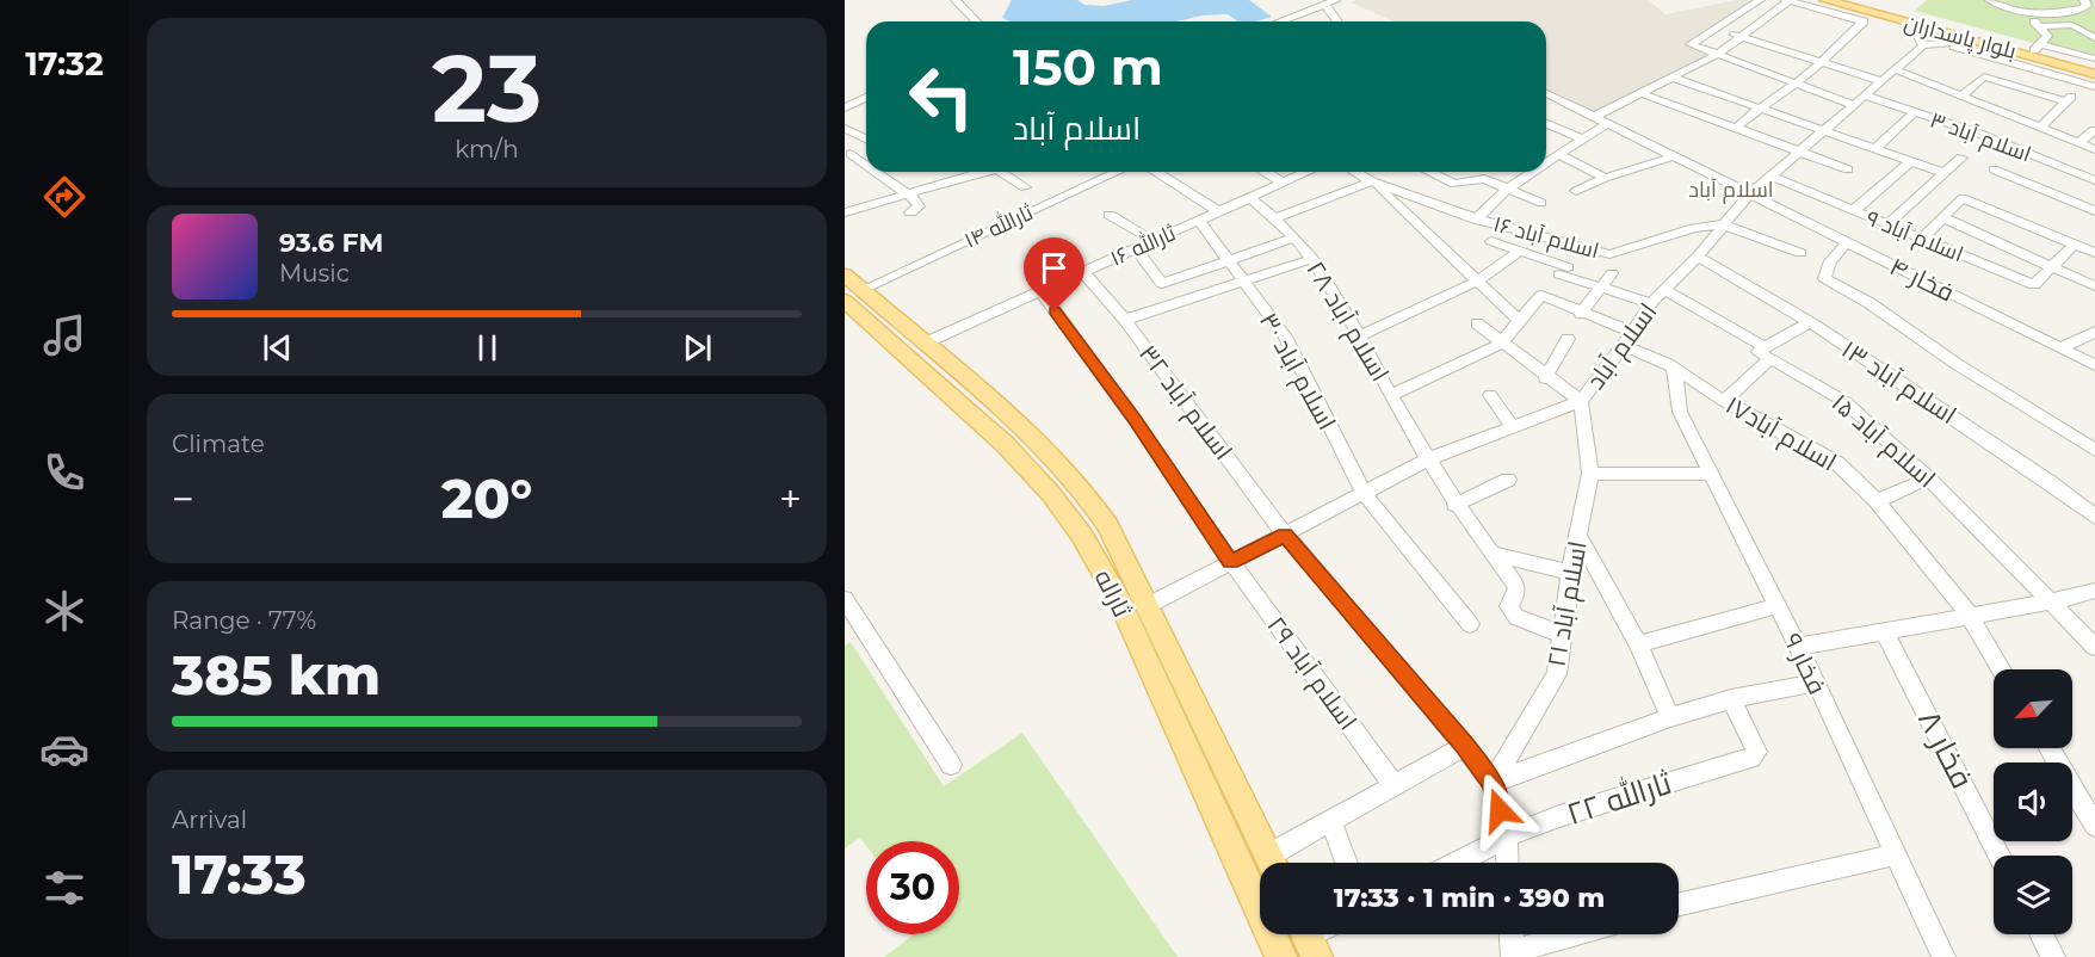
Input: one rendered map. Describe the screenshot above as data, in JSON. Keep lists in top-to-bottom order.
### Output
{
  "streets": {
    "main road": ["بلوار پاسداران", "ثاراله"],
    "street": [
      "اسلام آباد ۳",
      "ثارالله ۱۴",
      "اسلام آباد ۹",
      "اسلام آباد ۱۶",
      "ثارالله ۱۶",
      "فخار ۴",
      "اسلام آباد ۲۸",
      "اسلام آباد",
      "اسلام آباد ۳۰",
      "اسلام آباد ۱۳",
      "اسلام آباد ۳۲",
      "اسلام آباد۱۷",
      "اسلام آباد ۱۵",
      "اسلام آباد ۲۱",
      "فخار ۹",
      "اسلام آباد ۲۹",
      "فخار ۸",
      "ثارالله ۲۲"
    ]
  },
  "crossings": [
    ["اسلام آباد ۳", "اسلام آباد"],
    ["ثارالله ۱۴", "ثاراله"],
    ["اسلام آباد ۹", "اسلام آباد"],
    ["اسلام آباد ۱۶", "اسلام آباد"],
    ["ثارالله ۱۶", "اسلام آباد ۲۸"],
    ["ثارالله ۱۶", "اسلام آباد ۳۰"],
    ["ثارالله ۱۶", "اسلام آباد ۳۲"],
    ["ثارالله ۱۶", "ثاراله"],
    ["ثارالله ۱۶", "اسلام آباد ۲۹"],
    ["فخار ۴", "اسلام آباد"],
    ["اسلام آباد ۲۸", "اسلام آباد"],
    ["اسلام آباد ۲۸", "اسلام آباد ۲۱"],
    ["اسلام آباد", "اسلام آباد ۳۰"],
    ["اسلام آباد", "اسلام آباد ۱۳"],
    ["اسلام آباد", "اسلام آباد ۳۲"],
    ["اسلام آباد", "اسلام آباد۱۷"],
    ["اسلام آباد", "اسلام آباد ۱۵"],
    ["اسلام آباد", "ثاراله"],
    ["اسلام آباد", "اسلام آباد ۲۱"],
    ["اسلام آباد", "اسلام آباد ۲۹"],
    ["اسلام آباد ۳۲", "اسلام آباد ۲۱"],
    ["اسلام آباد۱۷", "فخار ۹"]
  ],
  "districts": ["اسلام آباد"],
  "north": "bottom left",
  "page": {
    "tabs": "17:32",
    "tile": [
      ["23", "km/h"],
      "Climate",
      ["Range · 77%", "385 km"],
      ["Arrival", "17:33"]
    ],
    "turn": ["150 m", "اسلام آباد"],
    "song": ["93.6 FM", "Music"],
    "heat": ["−", "20°", "+"],
    "limit": "30",
    "trip": "17:33 · 1 min · 390 m"
  }
}
